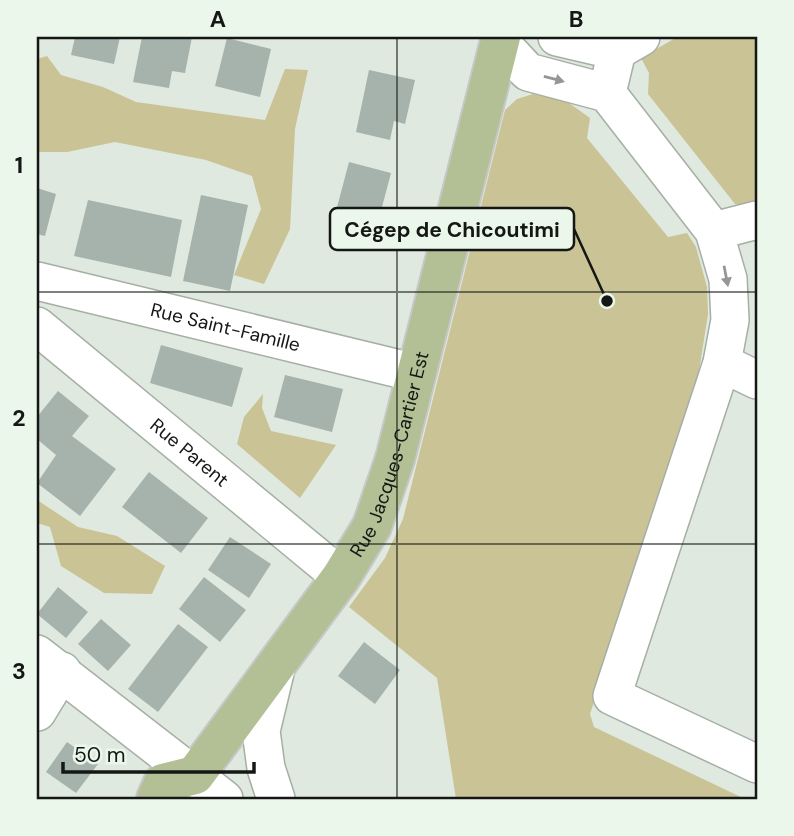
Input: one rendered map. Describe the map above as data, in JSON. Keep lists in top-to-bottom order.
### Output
{
  "streets": {
    "main road": ["Rue Jacques-Cartier Est"],
    "street": ["Rue Saint-Famille", "Rue Parent"]
  },
  "crossings": [
    ["Rue Saint-Famille", "Rue Jacques-Cartier Est"],
    ["Rue Parent", "Rue Jacques-Cartier Est"]
  ],
  "places": ["Cégep de Chicoutimi"],
  "scale_bar": "50 m",
  "grid": {
    "columns": ["A", "B"],
    "rows": ["1", "2", "3"]
  }
}
